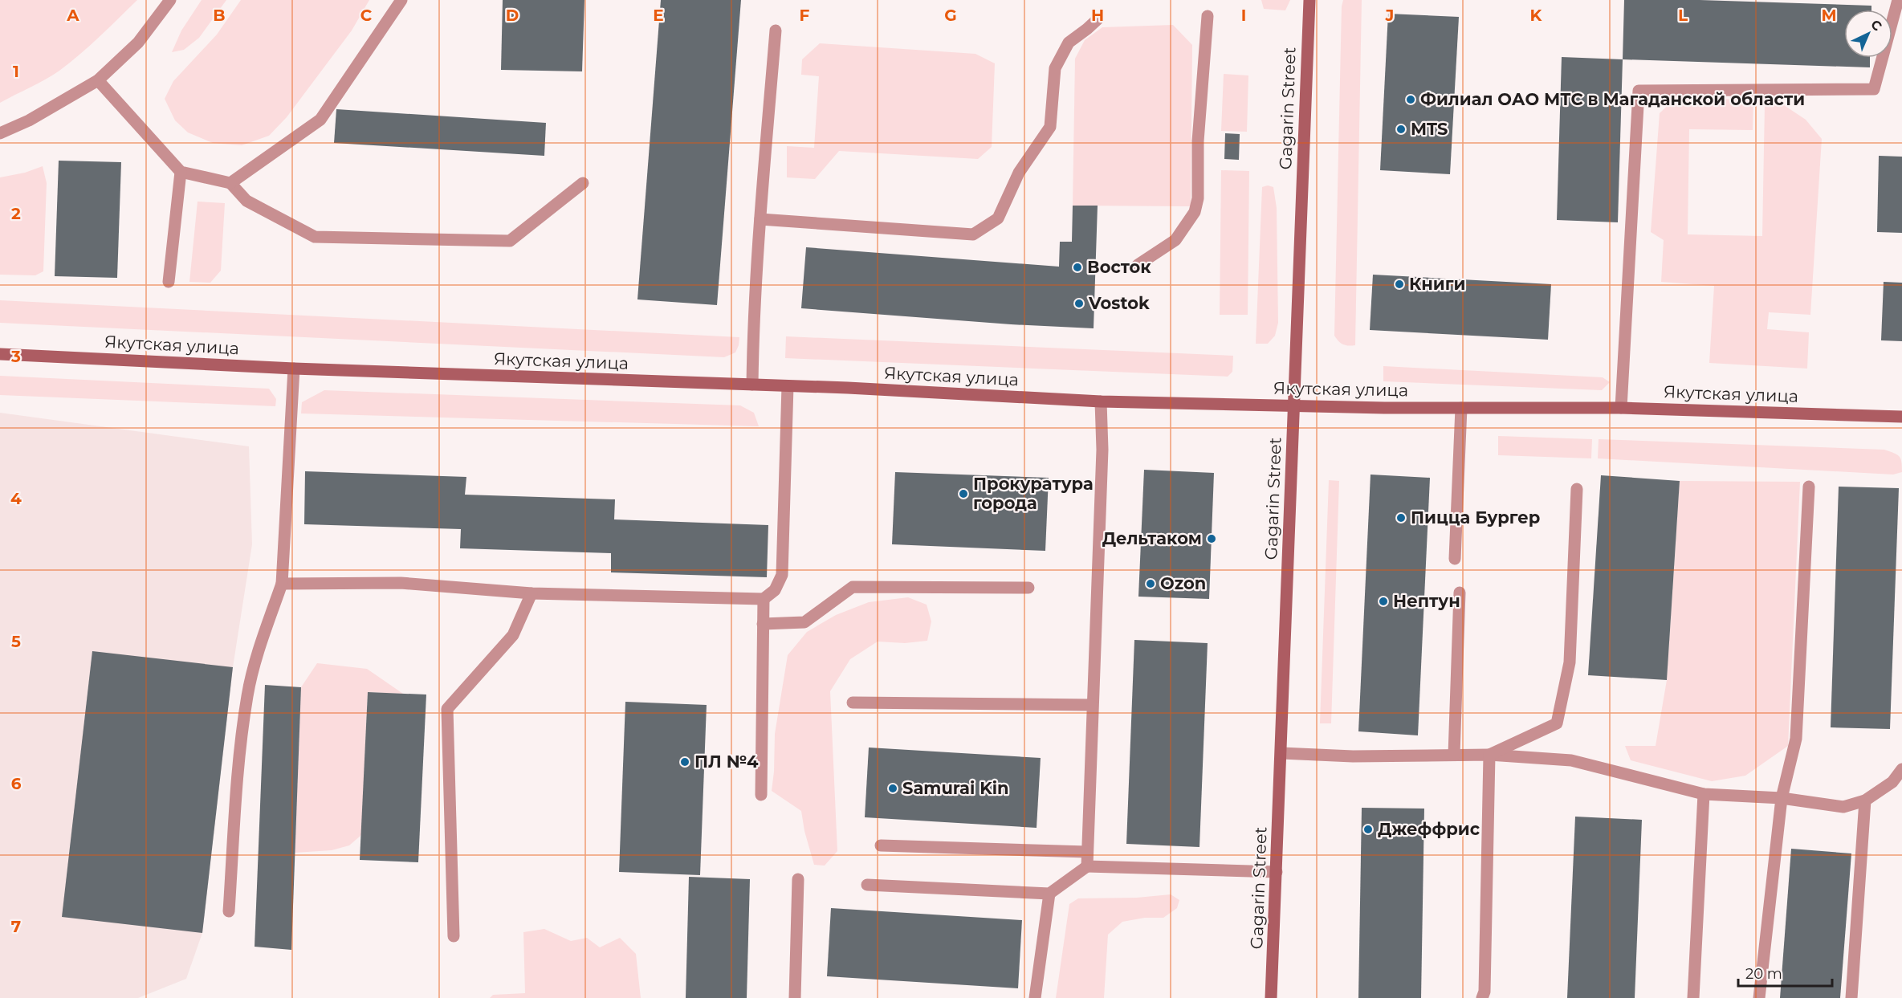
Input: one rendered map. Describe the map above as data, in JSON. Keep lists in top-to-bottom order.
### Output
{
  "streets": {
    "street": ["Gagarin Street", "Якутская улица"]
  },
  "crossings": [
    ["Gagarin Street", "Якутская улица"]
  ],
  "places": [
    "Филиал ОАО МТС в Магаданской области",
    "MTS",
    "Восток",
    "Книги",
    "Vostok",
    "Прокуратура города",
    "Пицца Бургер",
    "Дельтаком",
    "Ozon",
    "Нептун",
    "ПЛ №4",
    "Samurai Kin",
    "Джеффрис"
  ],
  "scale_bar": "20 m",
  "north": "top right",
  "grid": {
    "columns": [
      "A",
      "B",
      "C",
      "D",
      "E",
      "F",
      "G",
      "H",
      "I",
      "J",
      "K",
      "L",
      "M"
    ],
    "rows": [
      "1",
      "2",
      "3",
      "4",
      "5",
      "6",
      "7"
    ]
  }
}
